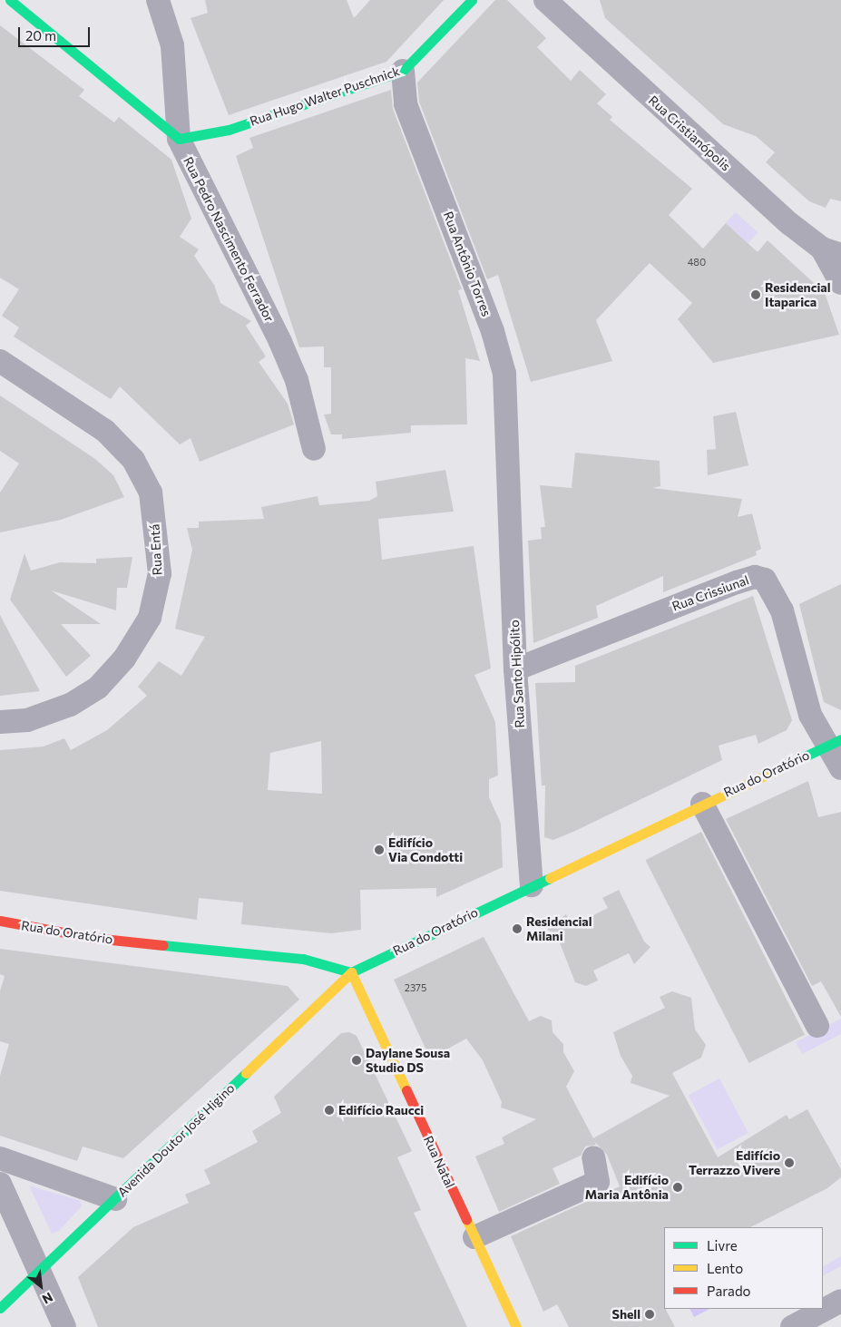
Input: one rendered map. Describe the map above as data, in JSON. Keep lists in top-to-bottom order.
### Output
{
  "streets": {
    "street": [
      "Rua Hugo Walter Puschnick",
      "Rua Cristianópolis",
      "Rua Pedro Nascimento Ferrador",
      "Rua Antônio Torres",
      "Rua Entá",
      "Rua Crissiunal",
      "Rua Santo Hipólito",
      "Rua do Oratório",
      "Avenida Doutor José Higino",
      "Rua Natal"
    ]
  },
  "crossings": [
    ["Rua Hugo Walter Puschnick", "Rua Pedro Nascimento Ferrador"],
    ["Rua Hugo Walter Puschnick", "Rua Antônio Torres"],
    ["Rua Antônio Torres", "Rua Santo Hipólito"],
    ["Rua Crissiunal", "Rua Santo Hipólito"],
    ["Rua Crissiunal", "Rua do Oratório"],
    ["Rua Santo Hipólito", "Rua do Oratório"],
    ["Rua do Oratório", "Avenida Doutor José Higino"],
    ["Rua do Oratório", "Rua Natal"],
    ["Avenida Doutor José Higino", "Rua Natal"]
  ],
  "places": [
    "Residencial Itaparica",
    "Edifício Via Condotti",
    "Residencial Milani",
    "Daylane Sousa Studio DS",
    "Edifício Raucci",
    "Edifício Terrazzo Vivere",
    "Edifício Maria Antônia",
    "Shell"
  ],
  "house_numbers": ["480", "2375"],
  "legend": ["Livre", "Lento", "Parado"],
  "scale_bar": "20 m",
  "north": "bottom right"
}
